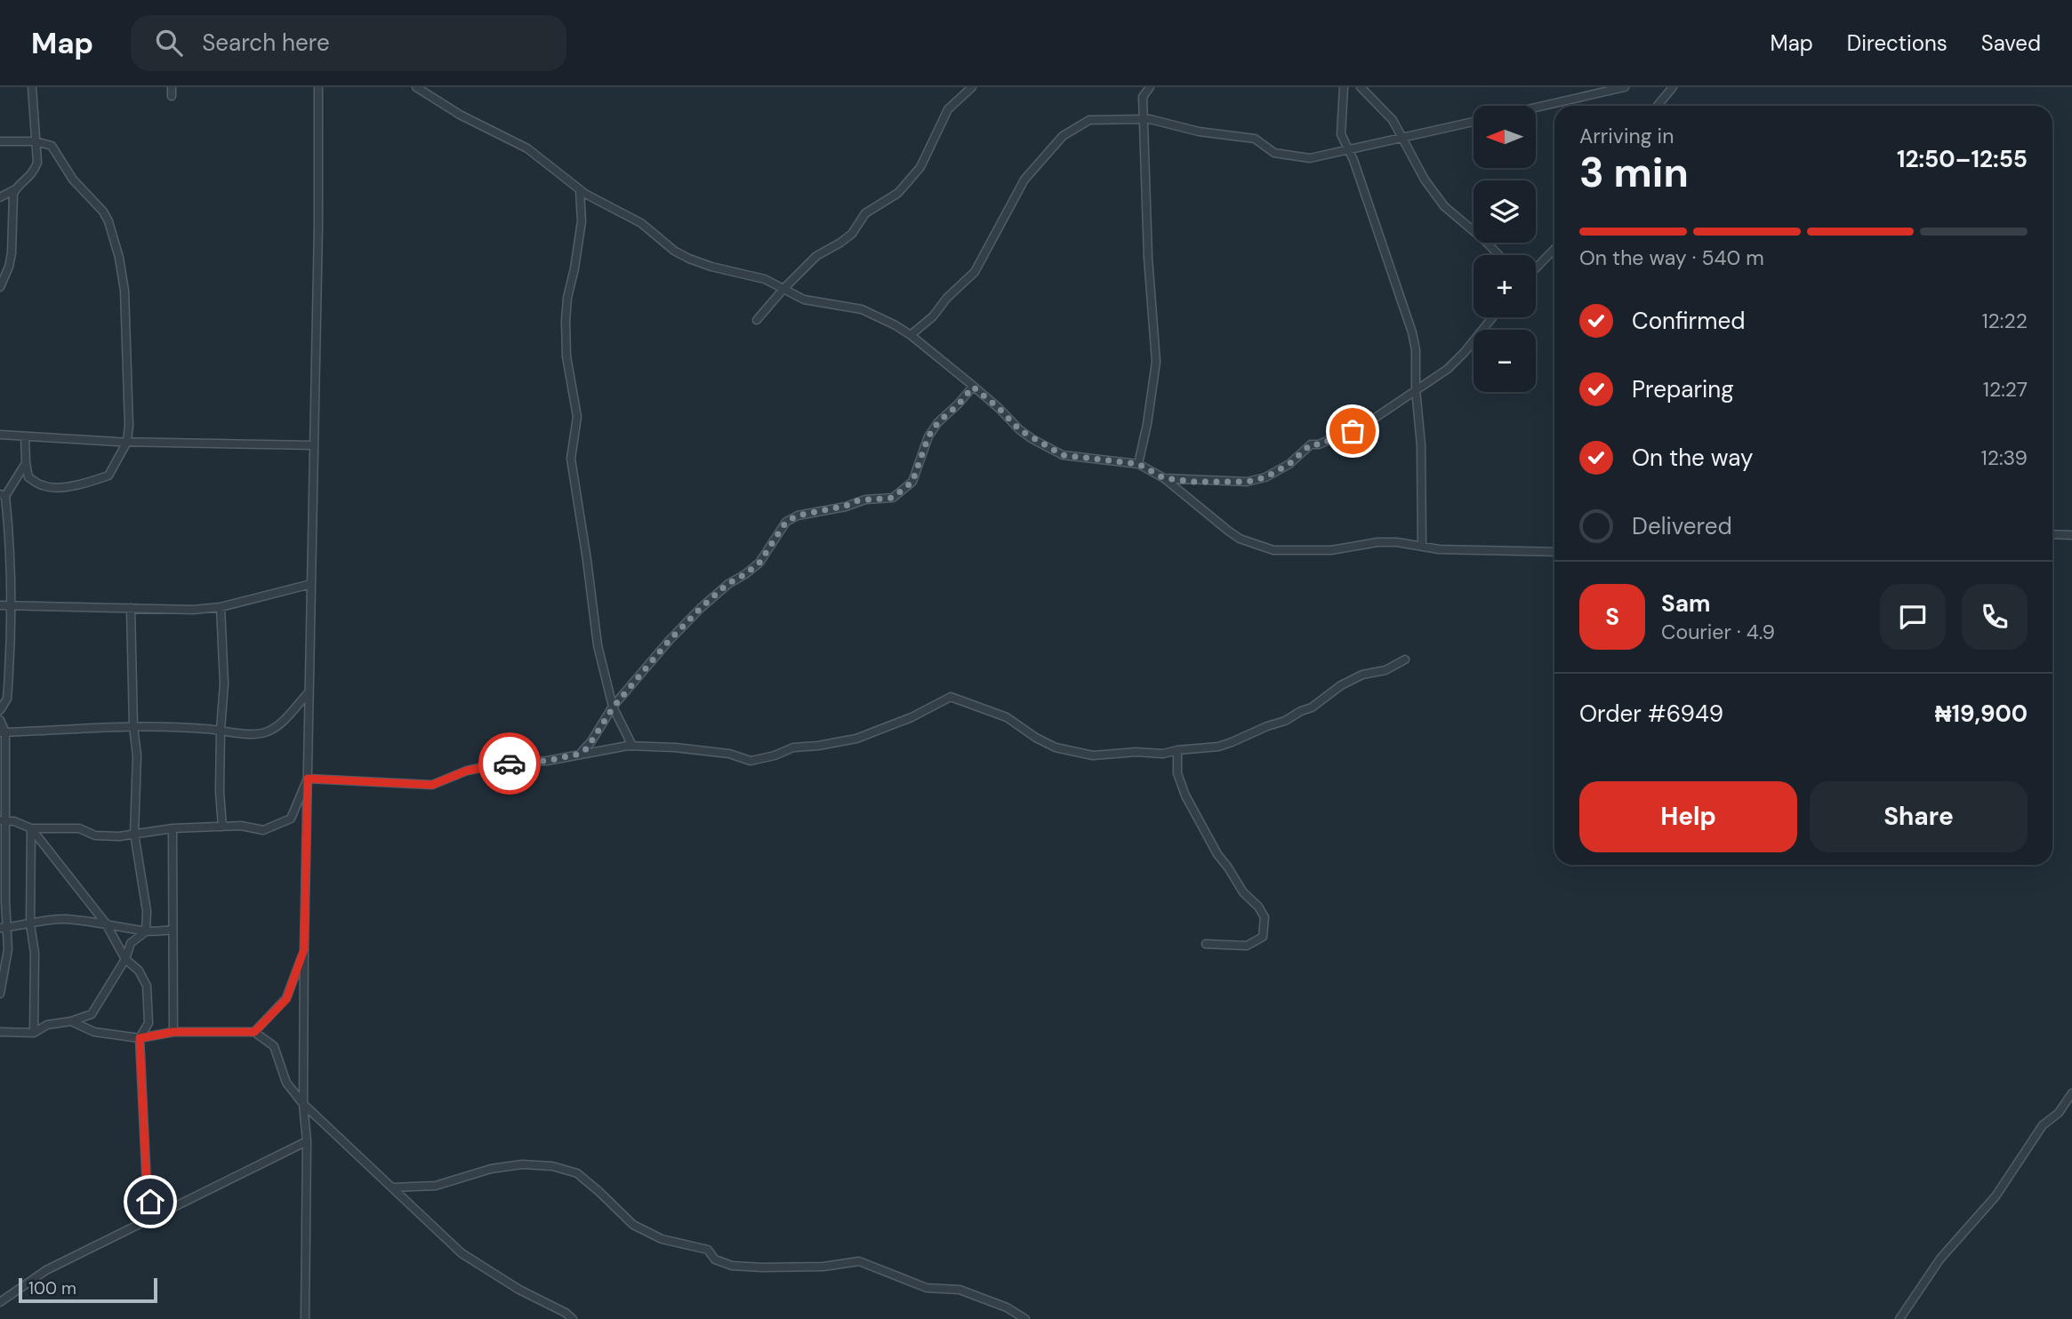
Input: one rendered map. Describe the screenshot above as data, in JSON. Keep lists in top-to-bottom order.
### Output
{
  "scale_bar": "100 m",
  "north": "left",
  "page": {
    "header": "Map",
    "search": "Search here",
    "nav": ["Map", "Directions", "Saved"],
    "map_buttons": ["+", "−"],
    "heading": ["3 min", "Arriving in", "12:50–12:55"],
    "panel": [
      "Sam",
      "Courier · 4.9",
      "Order #6949",
      "₦19,900"
    ],
    "bar": "On the way · 540 m",
    "list": [
      ["Confirmed", "12:22"],
      ["Preparing", "12:27"],
      ["On the way", "12:39"],
      "Delivered"
    ],
    "round": "S",
    "buttons": ["Help", "Share"],
    "scale": "100 m"
  }
}
